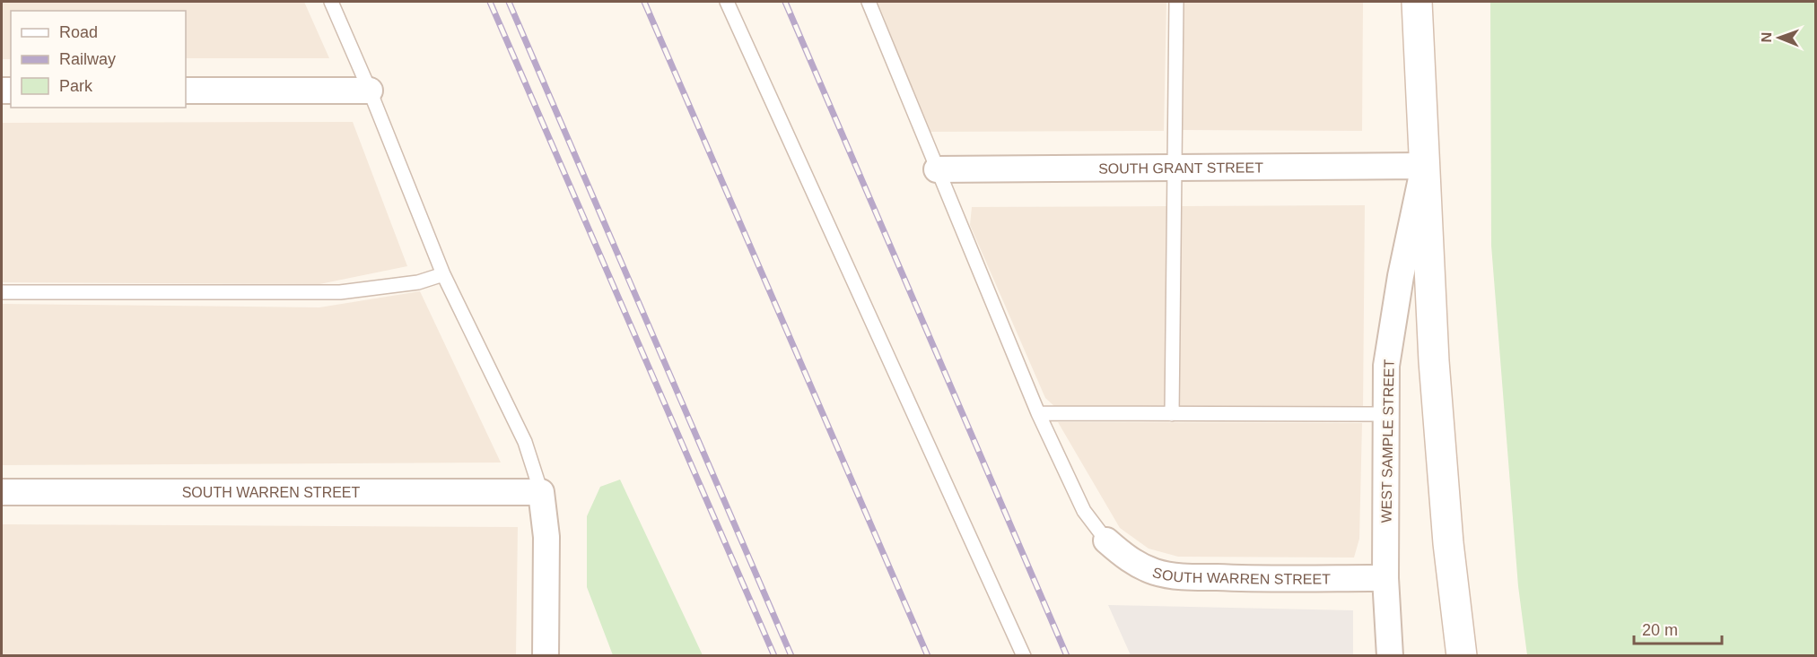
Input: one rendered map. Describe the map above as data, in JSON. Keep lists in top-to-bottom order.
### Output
{
  "streets": {
    "main road": ["WEST SAMPLE STREET"],
    "street": ["SOUTH GRANT STREET", "SOUTH WARREN STREET"]
  },
  "crossings": [
    ["SOUTH GRANT STREET", "WEST SAMPLE STREET"],
    ["WEST SAMPLE STREET", "SOUTH WARREN STREET"]
  ],
  "legend": ["Road", "Railway", "Park"],
  "scale_bar": "20 m",
  "north": "left"
}
